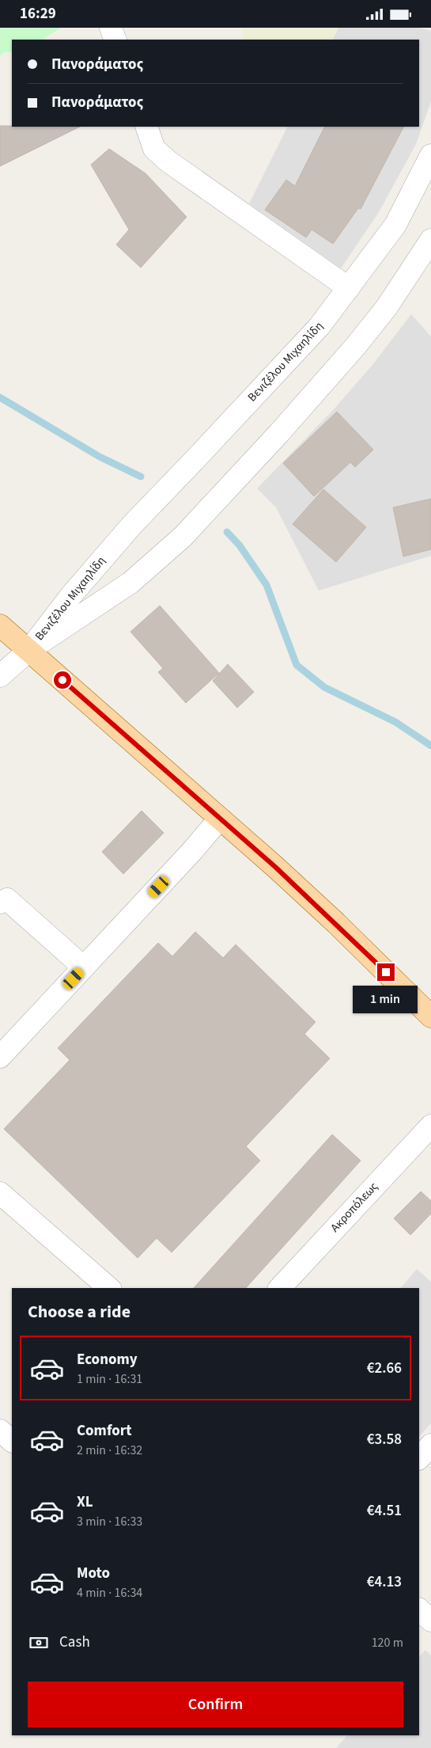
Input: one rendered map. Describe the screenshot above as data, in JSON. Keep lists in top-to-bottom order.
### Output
{
  "streets": {
    "street": ["Βενιζέλου Μιχαηλίδη", "Ακροπόλεως"]
  },
  "page": {
    "status": "16:29",
    "banner": ["Πανοράματος", "Πανοράματος"],
    "bubble": "1 min",
    "heading": "Choose a ride",
    "list": [
      {
        "name": "Economy",
        "note": "1 min · 16:31",
        "value": "€2.66"
      },
      {
        "name": "Comfort",
        "note": "2 min · 16:32",
        "value": "€3.58"
      },
      {
        "name": "XL",
        "note": "3 min · 16:33",
        "value": "€4.51"
      },
      {
        "name": "Moto",
        "note": "4 min · 16:34",
        "value": "€4.13"
      }
    ],
    "pay": ["Cash", "120 m"],
    "buttons": "Confirm"
  }
}
